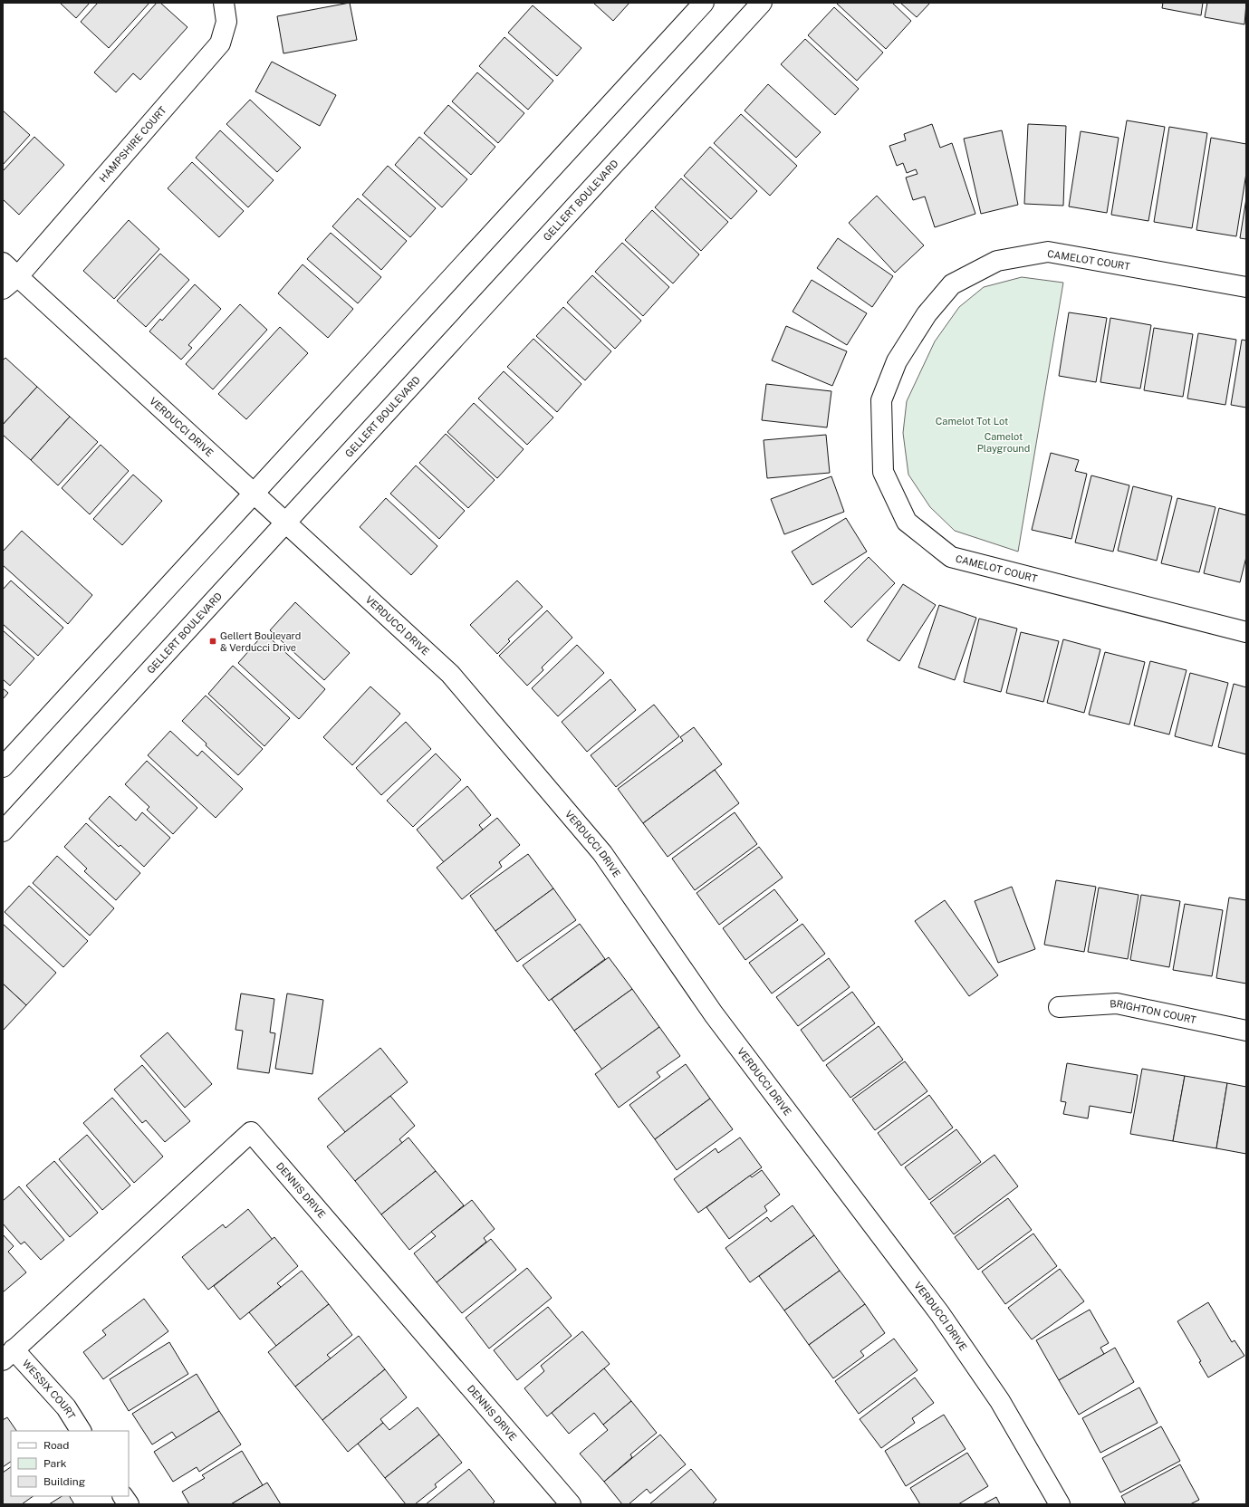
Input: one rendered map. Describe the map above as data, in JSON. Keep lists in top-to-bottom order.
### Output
{
  "streets": {
    "street": [
      "HAMPSHIRE COURT",
      "GELLERT BOULEVARD",
      "CAMELOT COURT",
      "VERDUCCI DRIVE",
      "BRIGHTON COURT",
      "DENNIS DRIVE",
      "WESSIX COURT"
    ]
  },
  "crossings": [
    ["HAMPSHIRE COURT", "VERDUCCI DRIVE"],
    ["GELLERT BOULEVARD", "VERDUCCI DRIVE"],
    ["DENNIS DRIVE", "WESSIX COURT"]
  ],
  "parks": ["Camelot Tot Lot", "Camelot Playground"],
  "places": {
    "transit": ["Gellert Boulevard & Verducci Drive"]
  },
  "legend": ["Road", "Park", "Building"]
}
